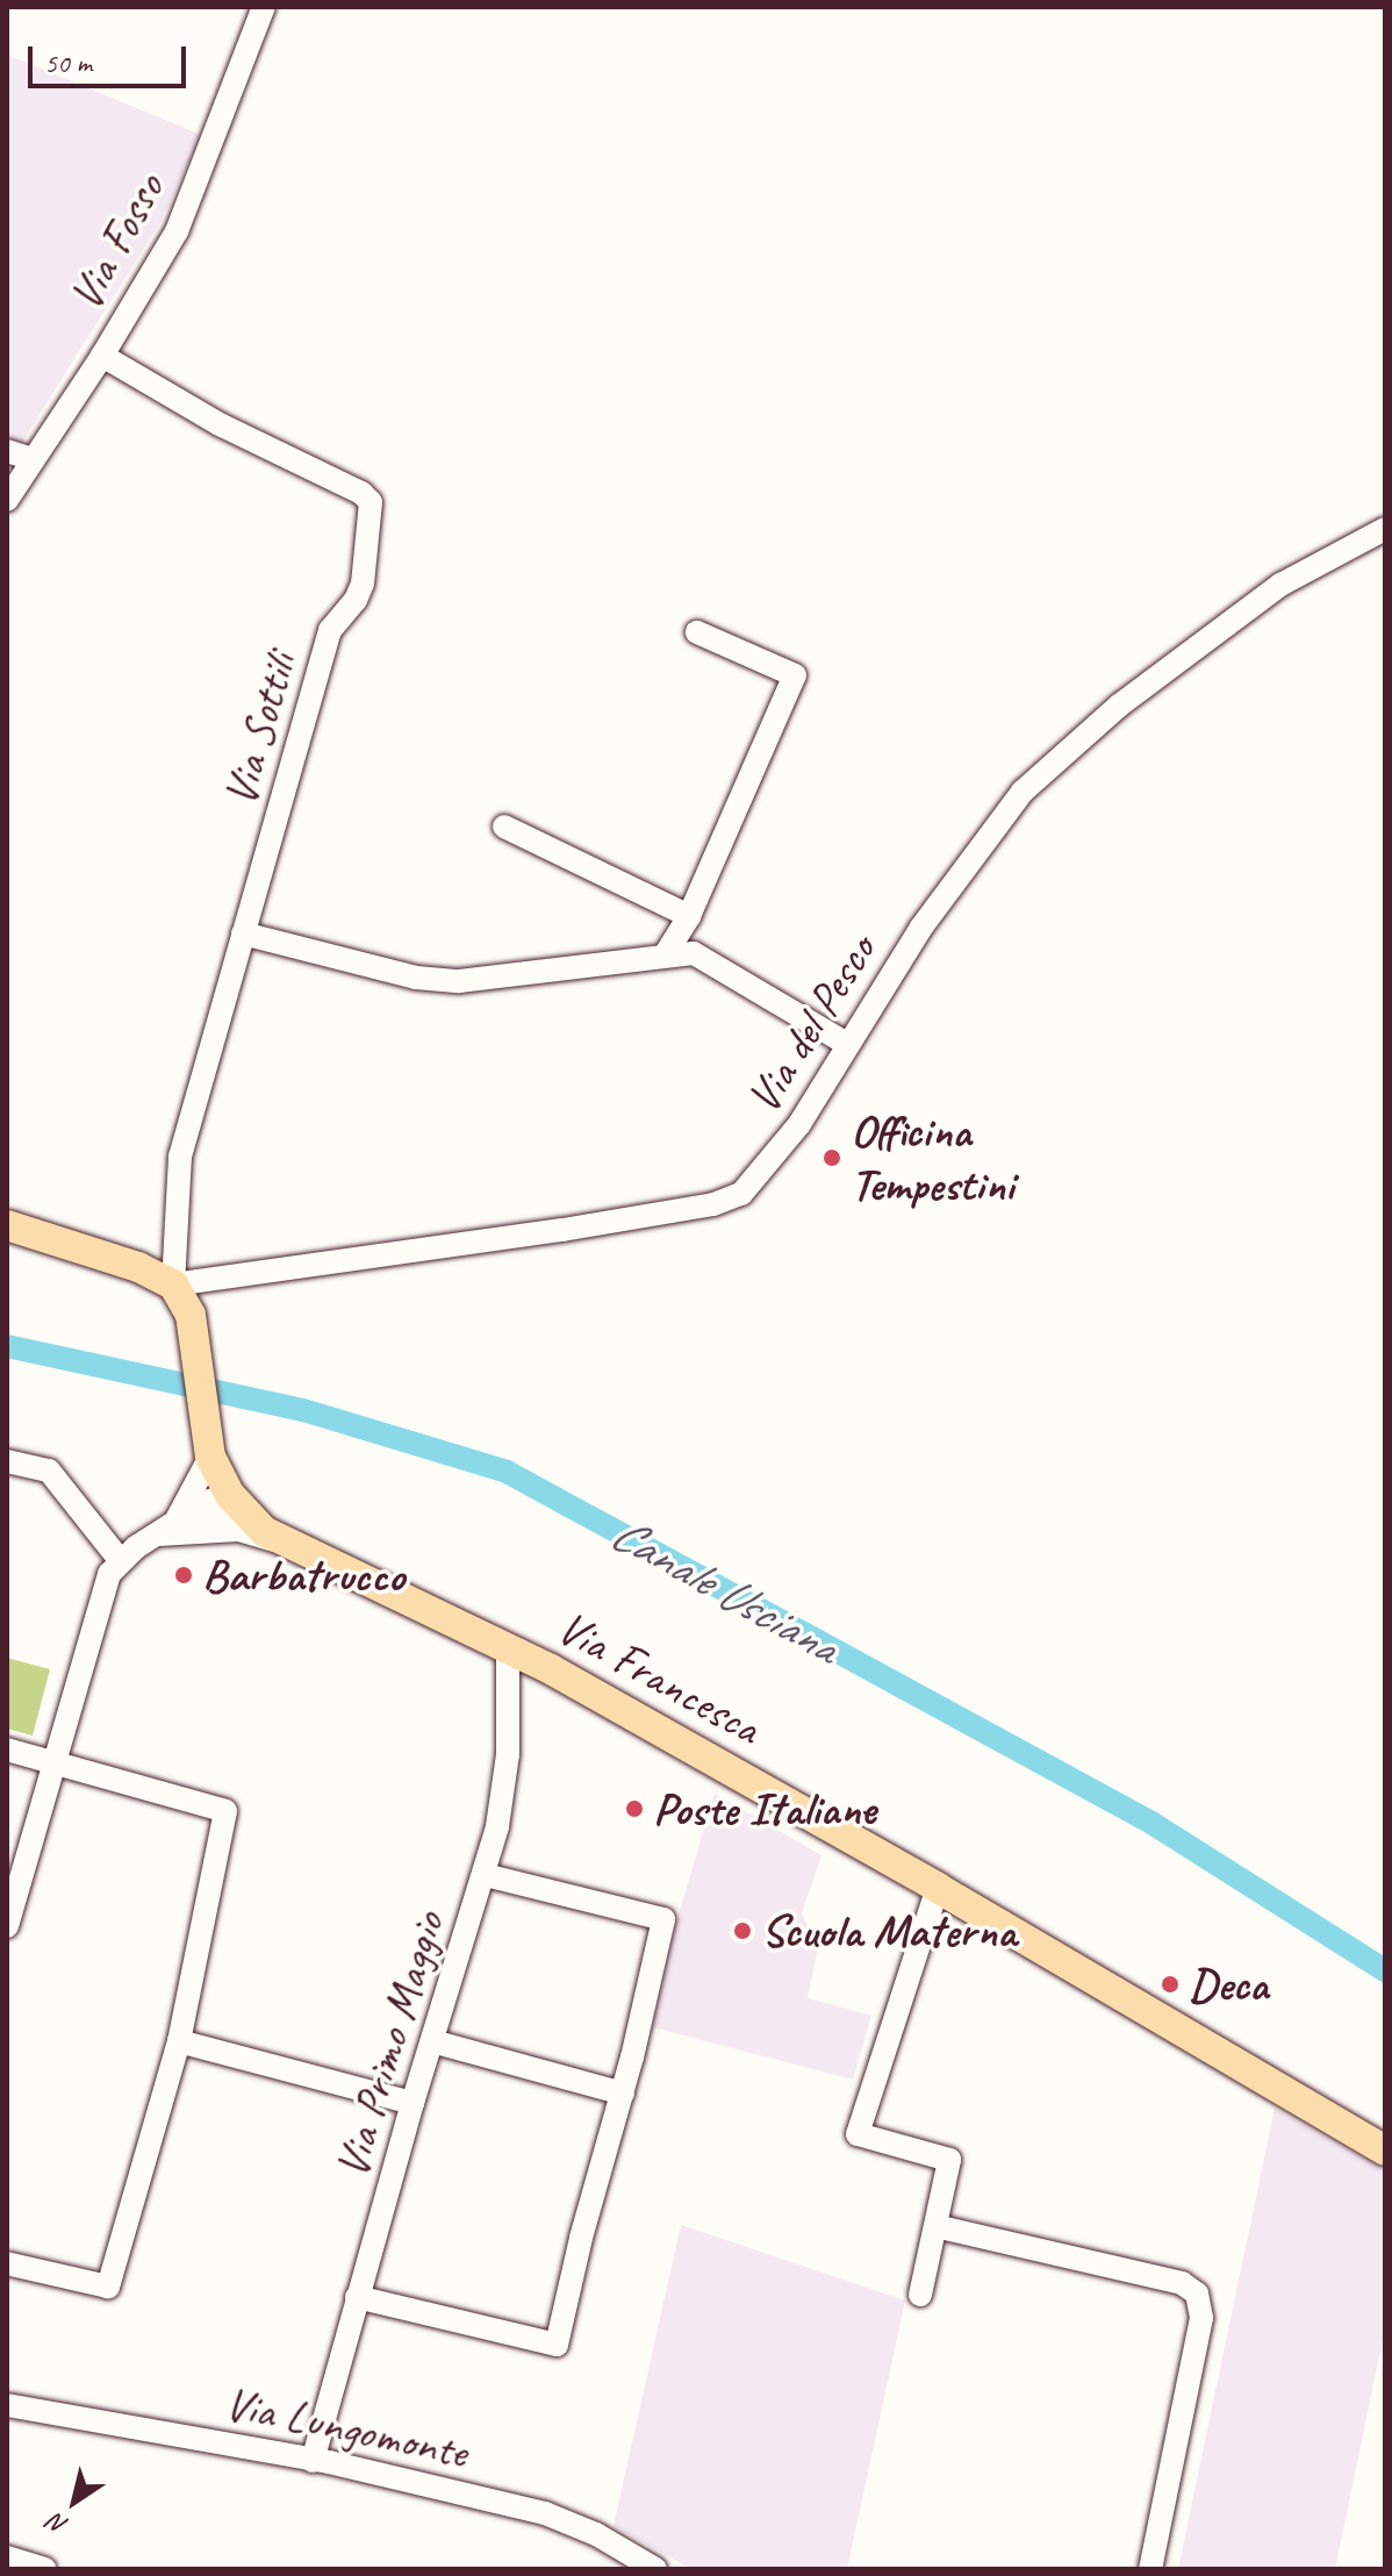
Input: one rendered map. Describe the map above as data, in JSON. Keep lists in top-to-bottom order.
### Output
{
  "streets": {
    "main road": ["Via Francesca"],
    "street": [
      "Via Fosso",
      "Via Sottili",
      "Via del Pesco",
      "Via Primo Maggio",
      "Via Lungomonte"
    ]
  },
  "crossings": [
    ["Via Fosso", "Via Sottili"],
    ["Via Sottili", "Via del Pesco"],
    ["Via Sottili", "Via Francesca"],
    ["Via del Pesco", "Via Francesca"],
    ["Via Francesca", "Via Primo Maggio"],
    ["Via Primo Maggio", "Via Lungomonte"]
  ],
  "water": ["Canale Usciana"],
  "places": [
    "Officina Tempestini",
    "Barbatrucco",
    "Poste Italiane",
    "Scuola Materna",
    "Deca"
  ],
  "scale_bar": "50 m",
  "north": "bottom left"
}
